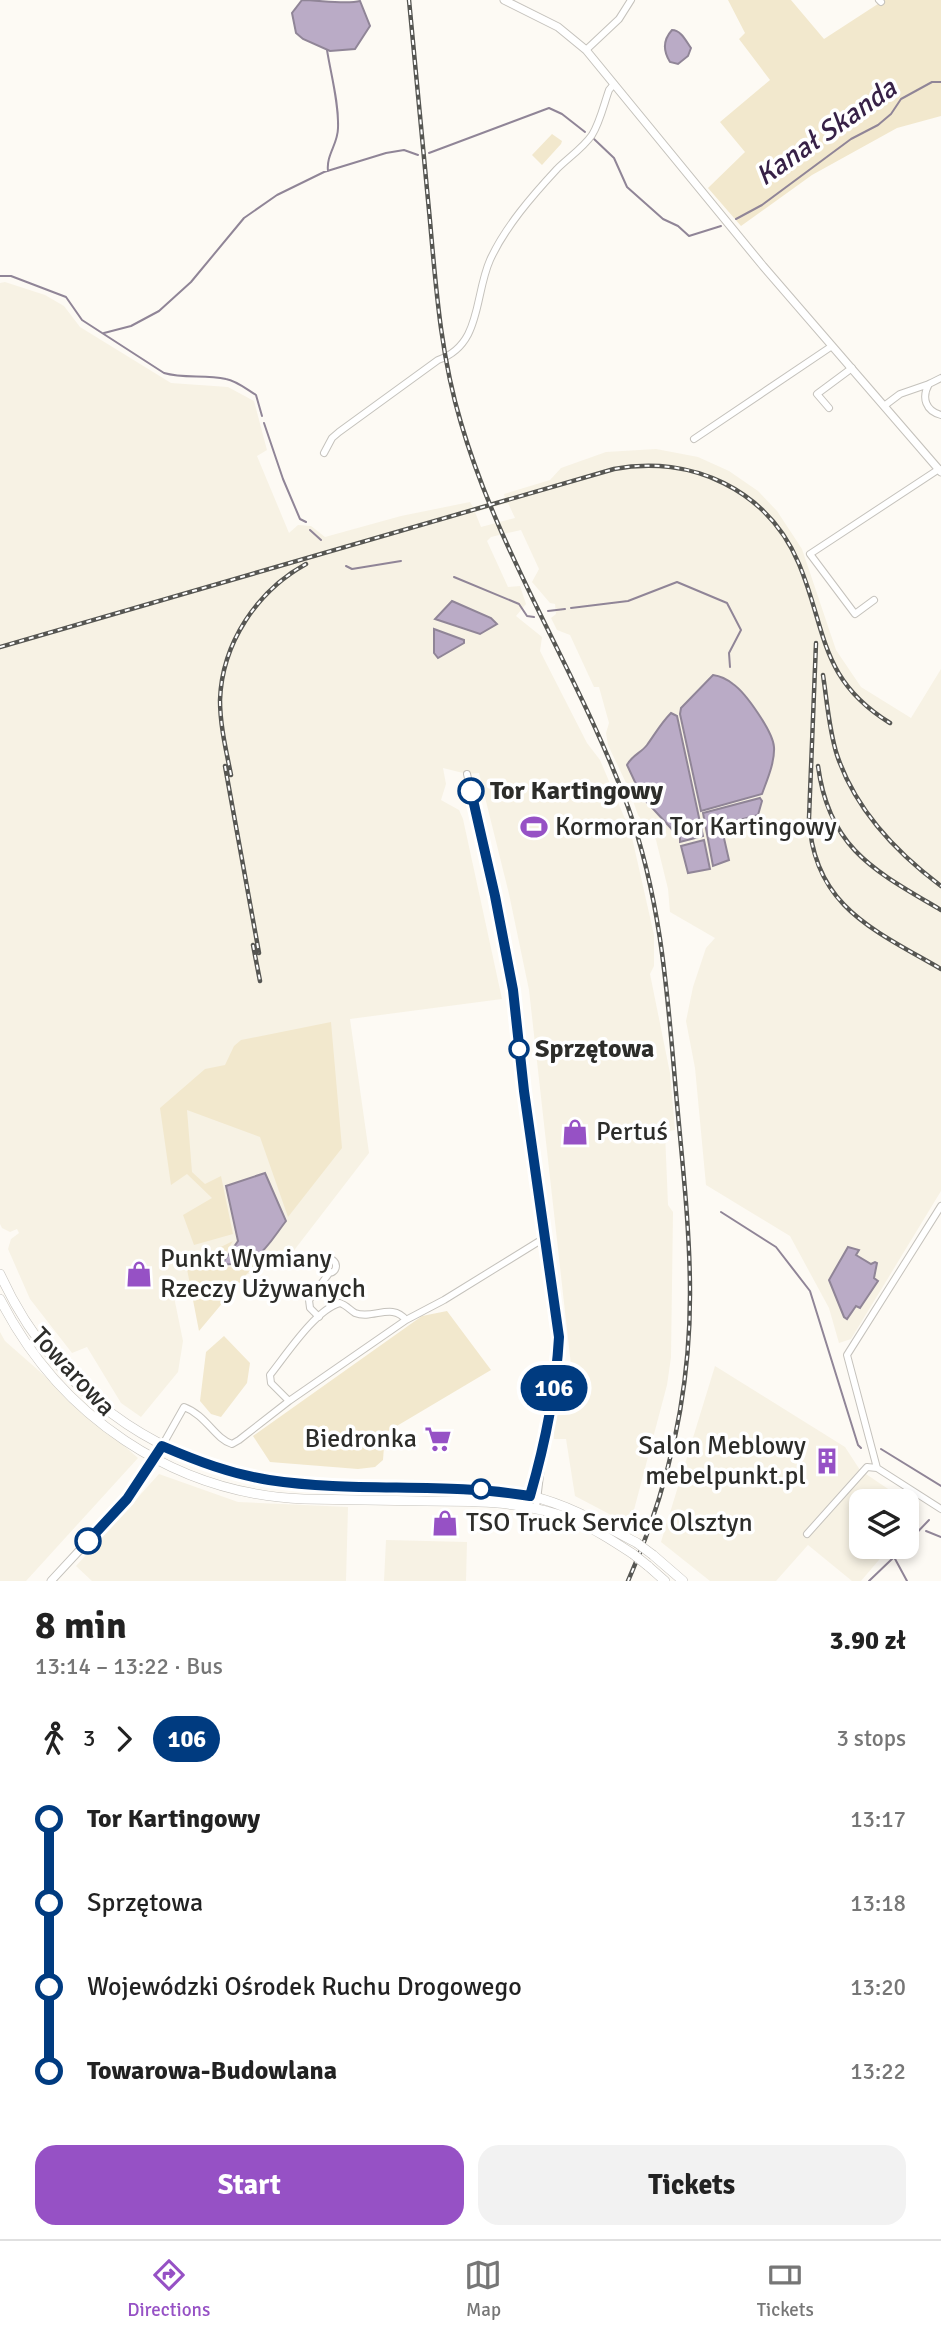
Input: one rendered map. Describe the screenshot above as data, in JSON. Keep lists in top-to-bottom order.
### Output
{
  "streets": {
    "main road": ["Towarowa"]
  },
  "water": ["Kanał Skanda"],
  "places": {
    "other": ["Tor Kartingowy", "Sprzętowa"],
    "sports": ["Kormoran Tor Kartingowy"],
    "shop": ["Pertuś", "Punkt Wymiany Rzeczy Używanych", "TSO Truck Service Olsztyn"],
    "supermarket": ["Biedronka"],
    "building": ["Salon Meblowy mebelpunkt.pl"]
  },
  "lines": ["bus line 106"],
  "page": {
    "on_map": "106",
    "heading": ["8 min", "13:14 – 13:22 · Bus", "3.90 zł"],
    "legs": ["3", "106", "3 stops"],
    "list": [
      {
        "name": "Tor Kartingowy",
        "value": "13:17"
      },
      {
        "name": "Sprzętowa",
        "value": "13:18"
      },
      {
        "name": "Wojewódzki Ośrodek Ruchu Drogowego",
        "value": "13:20"
      },
      {
        "name": "Towarowa-Budowlana",
        "value": "13:22"
      }
    ],
    "buttons": ["Start", "Tickets"],
    "tabs": ["Directions", "Map", "Tickets"]
  }
}
